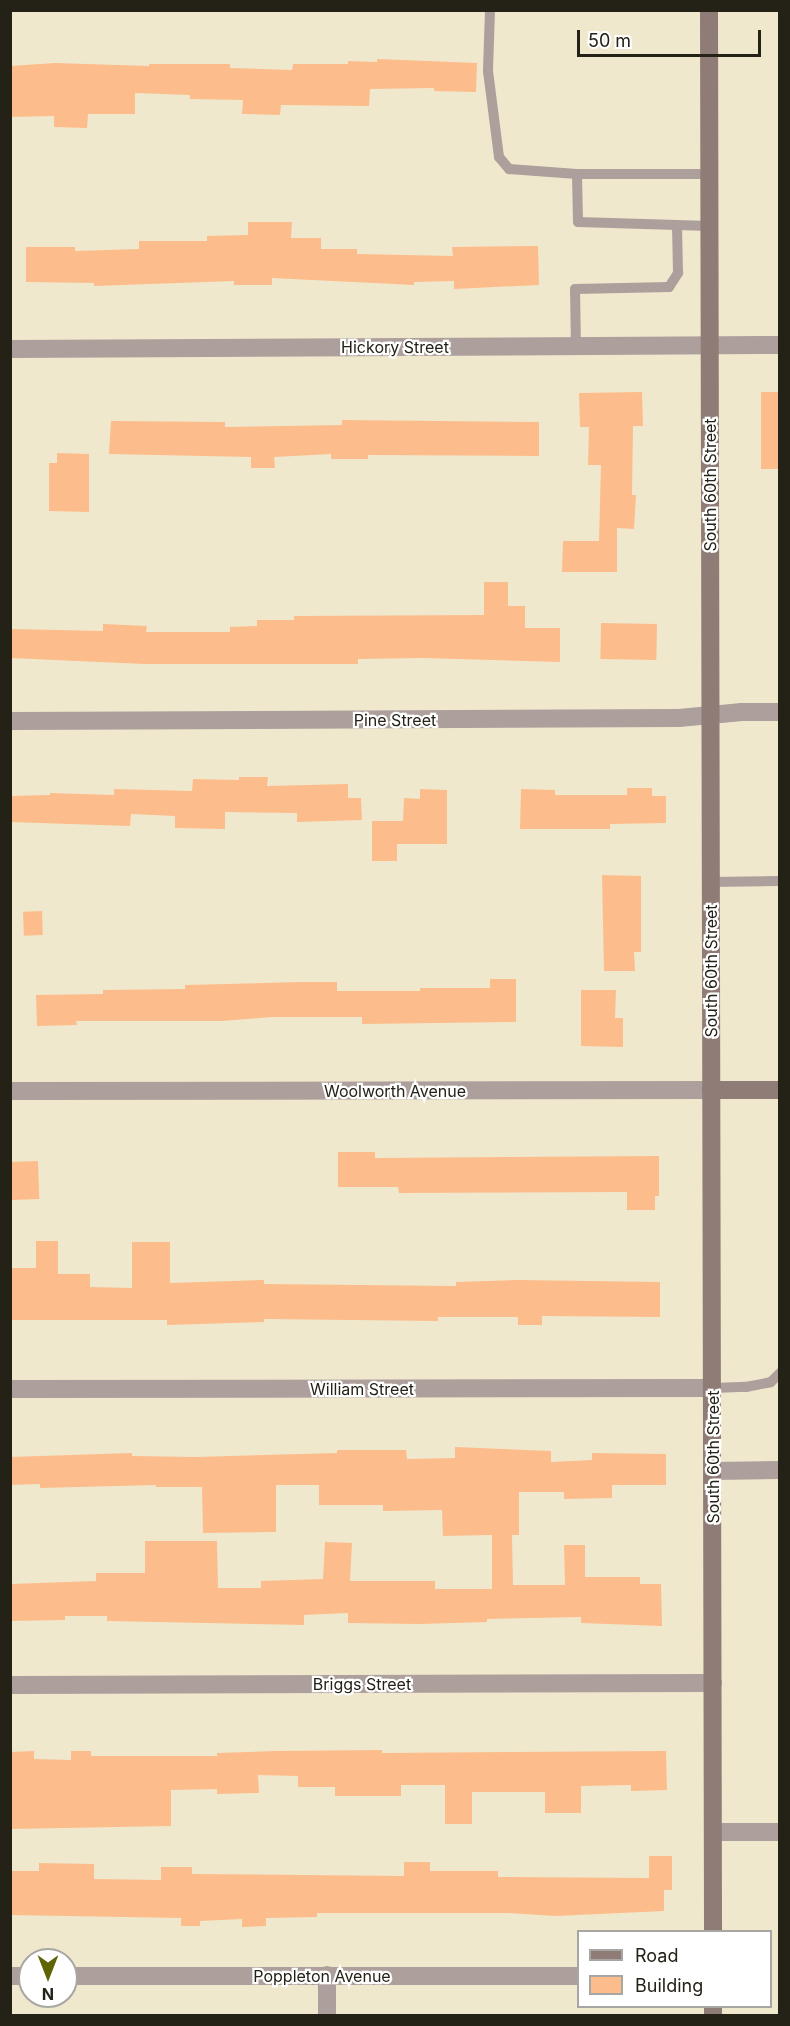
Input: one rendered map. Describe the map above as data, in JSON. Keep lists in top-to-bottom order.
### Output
{
  "streets": {
    "main road": ["South 60th Street", "Woolworth Avenue"],
    "street": [
      "Hickory Street",
      "Pine Street",
      "William Street",
      "Briggs Street",
      "Poppleton Avenue"
    ]
  },
  "crossings": [
    ["Hickory Street", "South 60th Street"],
    ["South 60th Street", "Pine Street"],
    ["South 60th Street", "Woolworth Avenue"],
    ["South 60th Street", "William Street"],
    ["South 60th Street", "Briggs Street"]
  ],
  "legend": ["Road", "Building"],
  "scale_bar": "50 m",
  "north": "bottom"
}
